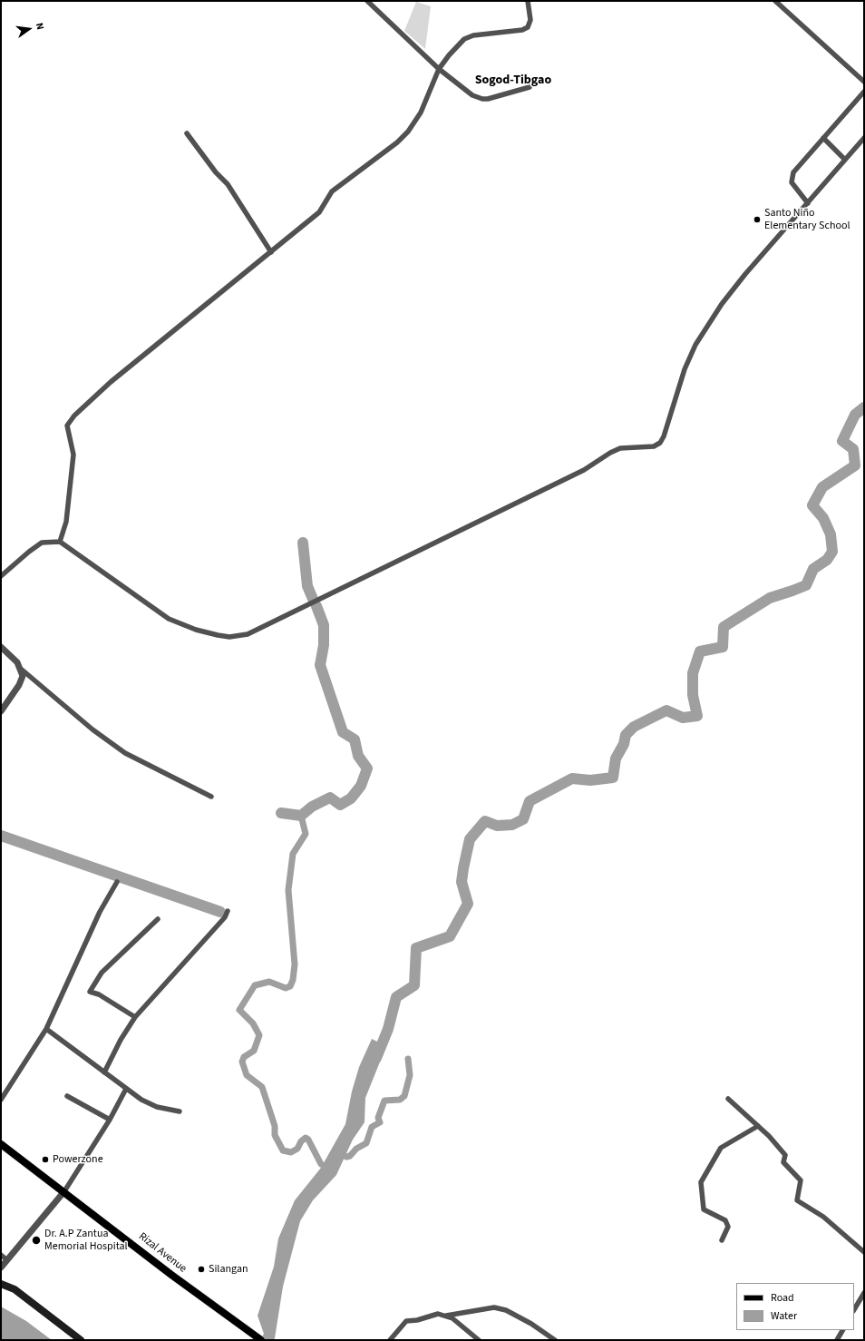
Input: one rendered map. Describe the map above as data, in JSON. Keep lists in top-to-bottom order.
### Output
{
  "streets": {
    "main road": ["Rizal Avenue"]
  },
  "districts": ["Sogod-Tibgao"],
  "places": [
    "Santo Niño Elementary School",
    "Powerzone",
    "Dr. A.P Zantua Memorial Hospital",
    "Silangan"
  ],
  "legend": ["Road", "Water"],
  "north": "right"
}
